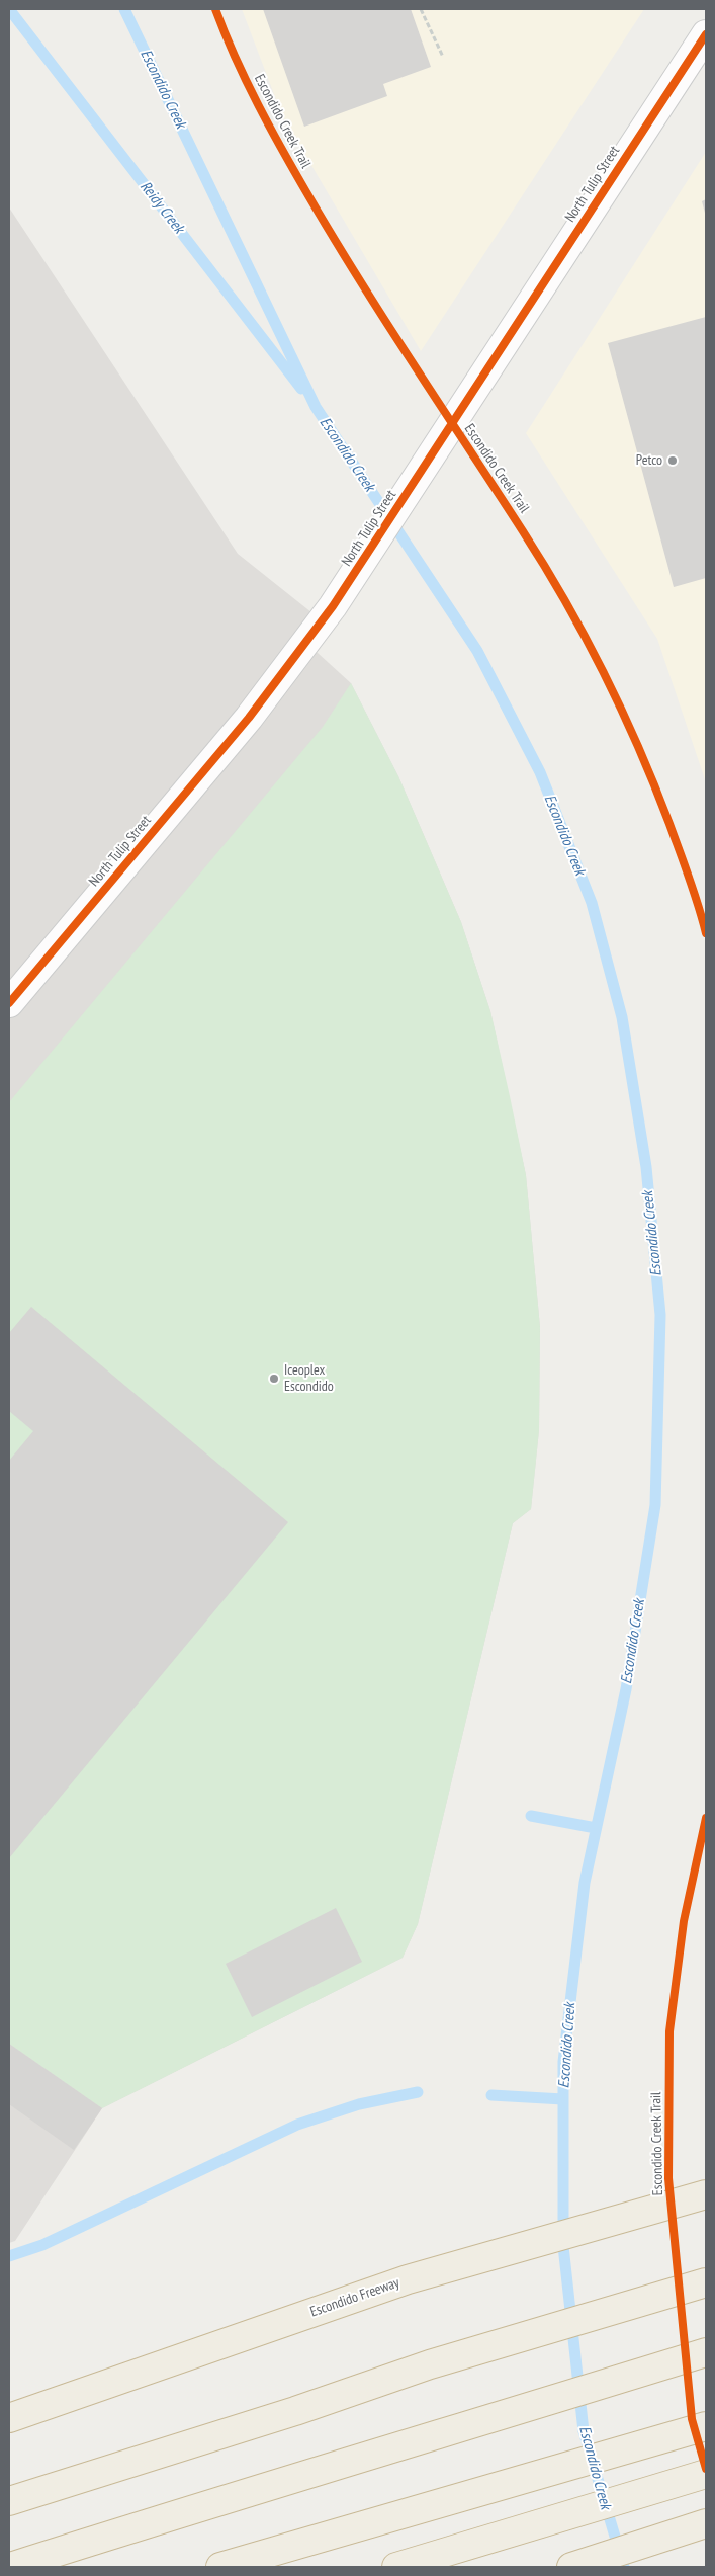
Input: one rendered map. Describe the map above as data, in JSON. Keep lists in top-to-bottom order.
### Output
{
  "streets": {
    "highway": ["Escondido Freeway"],
    "street": ["North Tulip Street"],
    "cycle path": ["Escondido Creek Trail"]
  },
  "water": ["Escondido Creek", "Reidy Creek"],
  "places": ["Petco", "Iceoplex Escondido"]
}
